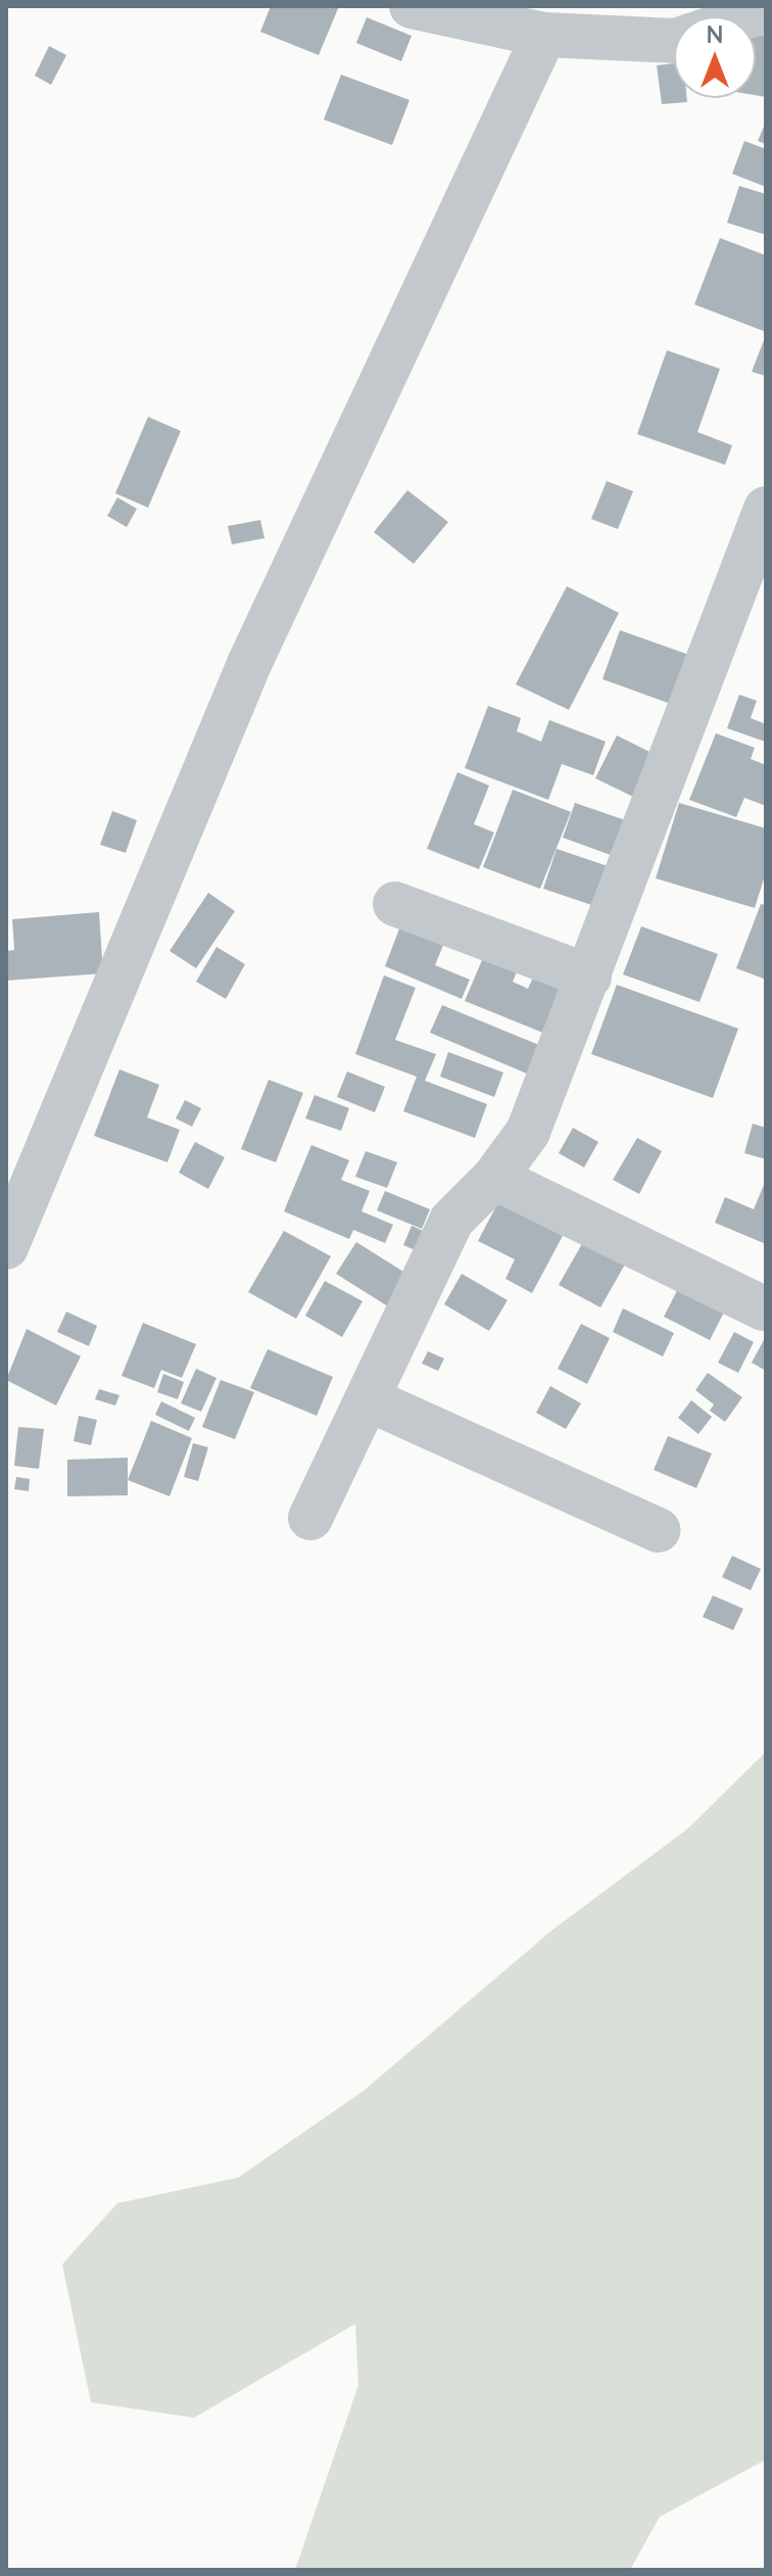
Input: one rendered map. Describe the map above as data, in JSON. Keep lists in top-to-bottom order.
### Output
{
  "north": "top"
}
